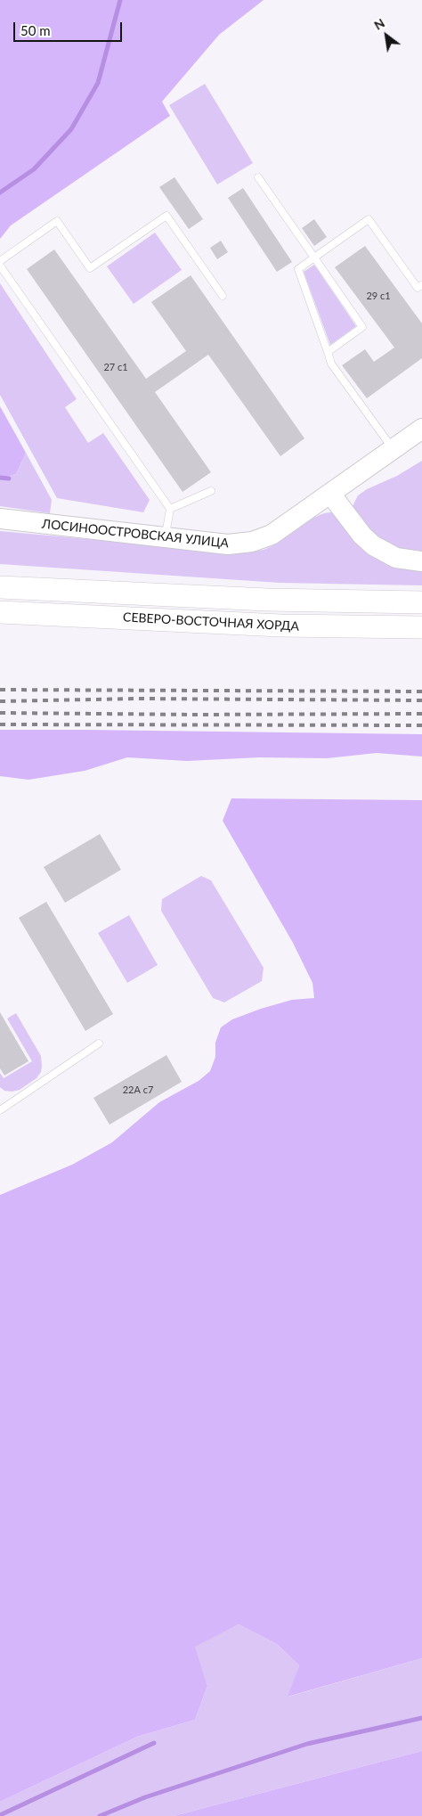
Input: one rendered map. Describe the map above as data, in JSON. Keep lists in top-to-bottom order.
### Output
{
  "streets": {
    "main road": ["СЕВЕРО-ВОСТОЧНАЯ ХОРДА"],
    "street": ["ЛОСИНООСТРОВСКАЯ УЛИЦА"]
  },
  "house_numbers": ["29 с1", "27 с1", "22А с7"],
  "scale_bar": "50 m",
  "north": "top left"
}
